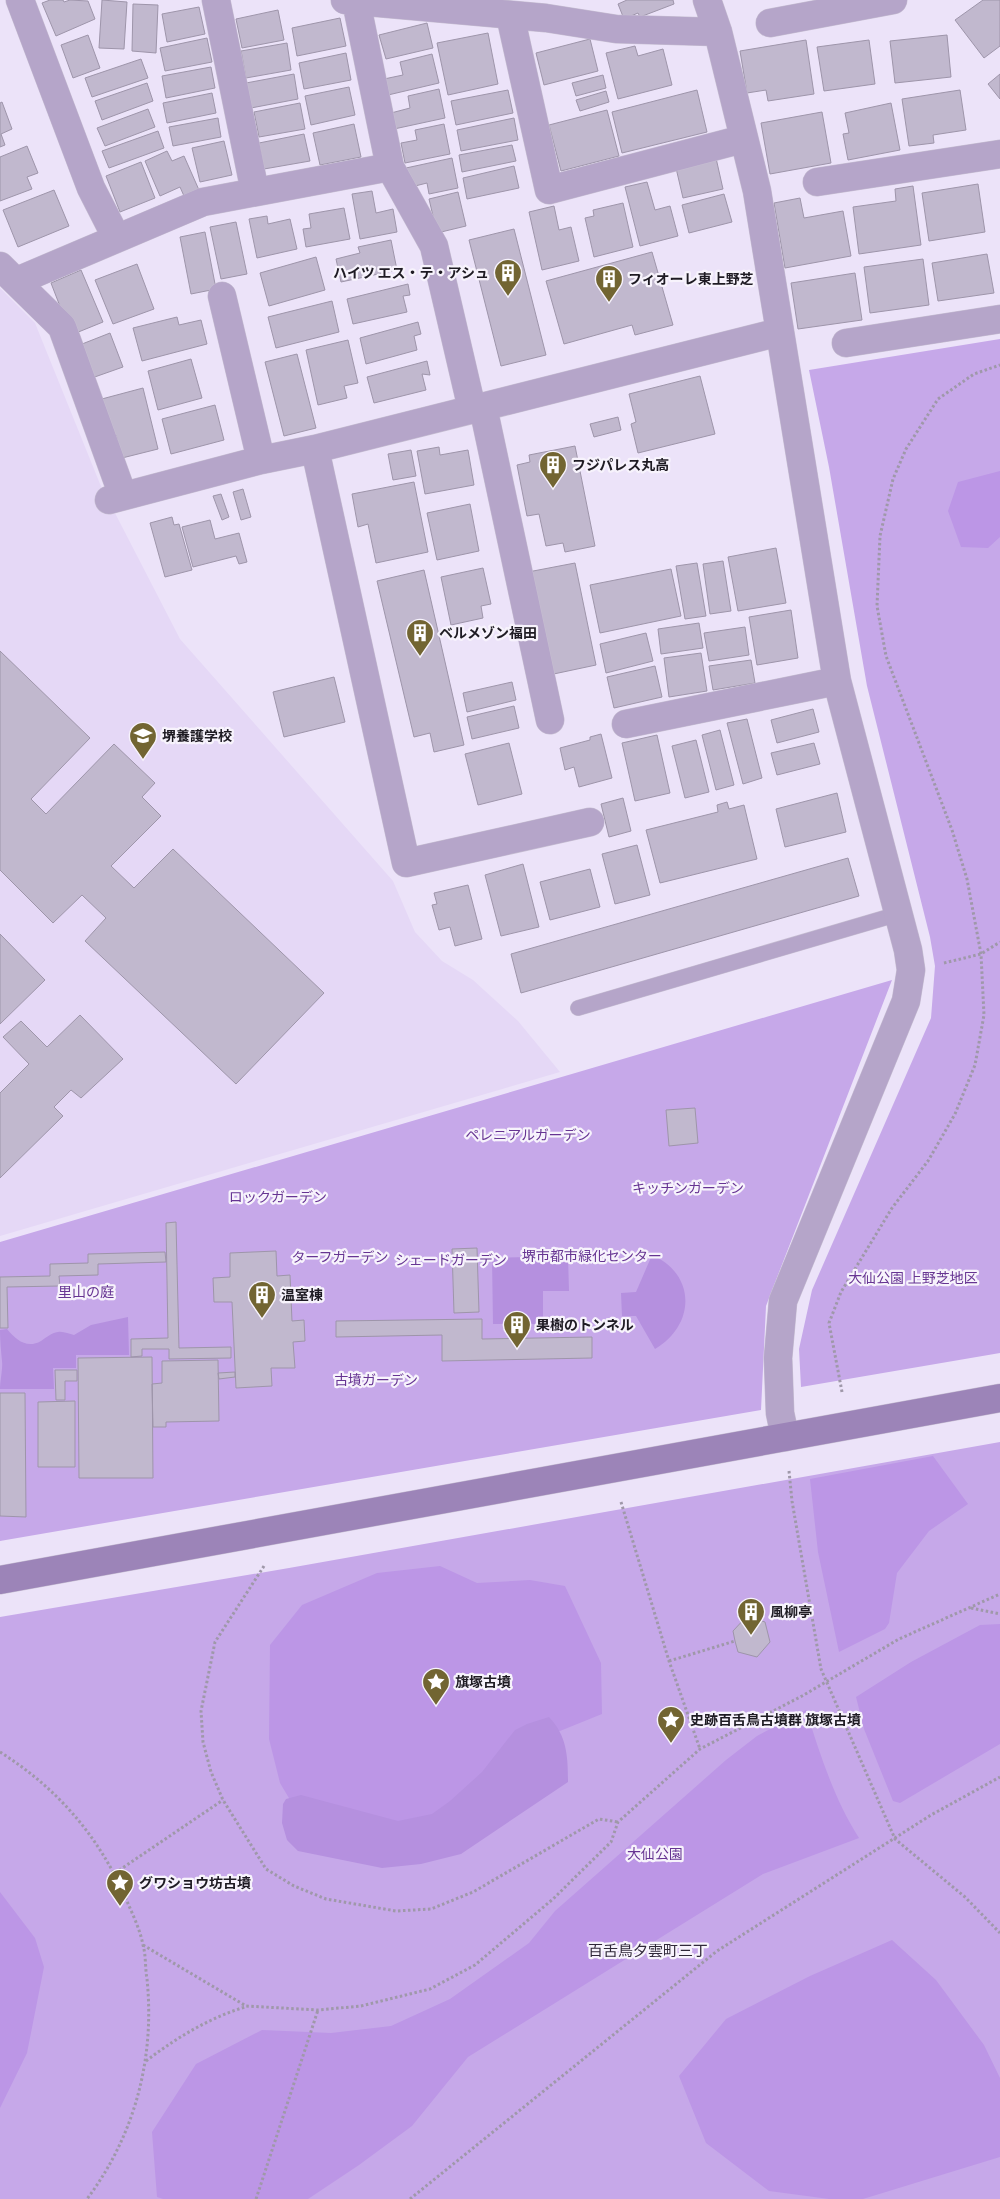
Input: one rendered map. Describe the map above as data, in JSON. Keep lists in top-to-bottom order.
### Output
{
  "districts": ["百舌鳥夕雲町三丁"],
  "parks": [
    "ペレニアルガーデン",
    "キッチンガーデン",
    "ロックガーデン",
    "堺市都市緑化センター",
    "ターフガーデン",
    "シェードガーデン",
    "大仙公園 上野芝地区",
    "里山の庭",
    "古墳ガーデン",
    "大仙公園"
  ],
  "places": {
    "building": [
      "ハイツ エス・テ・アシュ",
      "フィオーレ東上野芝",
      "フジパレス丸高",
      "ベルメゾン福田",
      "温室棟",
      "果樹のトンネル",
      "風柳亭"
    ],
    "school or university": ["堺養護学校"],
    "place": ["旗塚古墳", "史跡百舌鳥古墳群 旗塚古墳", "グワショウ坊古墳"]
  }
}
